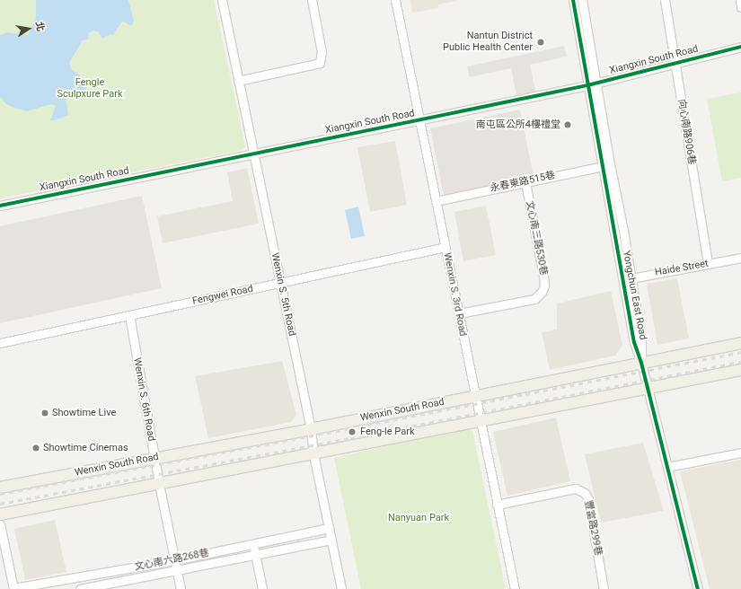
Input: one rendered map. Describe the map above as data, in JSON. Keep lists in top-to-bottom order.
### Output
{
  "streets": {
    "main road": ["Wenxin South Road"],
    "street": [
      "Xiangxin South Road",
      "向心南路906巷",
      "永春東路515巷",
      "文心南三路530巷",
      "Haide Street",
      "Wenxin S. 5th Road",
      "Wenxin S. 3rd Road",
      "Fengwei Road",
      "Yongchun East Road",
      "Wenxin S. 6th Road",
      "豐富路299巷",
      "文心南六路268巷"
    ]
  },
  "crossings": [
    ["Xiangxin South Road", "向心南路906巷"],
    ["Xiangxin South Road", "Wenxin S. 5th Road"],
    ["Xiangxin South Road", "Wenxin S. 3rd Road"],
    ["Xiangxin South Road", "Yongchun East Road"],
    ["向心南路906巷", "Haide Street"],
    ["永春東路515巷", "文心南三路530巷"],
    ["永春東路515巷", "Wenxin S. 3rd Road"],
    ["永春東路515巷", "Yongchun East Road"],
    ["文心南三路530巷", "Wenxin S. 3rd Road"],
    ["Haide Street", "Yongchun East Road"],
    ["Wenxin S. 5th Road", "Fengwei Road"],
    ["Wenxin S. 5th Road", "Wenxin South Road"],
    ["Wenxin S. 5th Road", "文心南六路268巷"],
    ["Wenxin S. 3rd Road", "Fengwei Road"],
    ["Wenxin S. 3rd Road", "Wenxin South Road"],
    ["Wenxin S. 3rd Road", "豐富路299巷"],
    ["Fengwei Road", "Wenxin S. 6th Road"],
    ["Yongchun East Road", "Wenxin South Road"],
    ["Wenxin S. 6th Road", "Wenxin South Road"],
    ["Wenxin S. 6th Road", "文心南六路268巷"]
  ],
  "parks": ["Fengle Sculpxure Park", "Nanyuan Park"],
  "places": [
    "Nantun District Public Health Center",
    "南屯區公所4樓禮堂",
    "Showtime Live",
    "Feng-le Park",
    "Showtime Cinemas"
  ],
  "north": "right"
}
